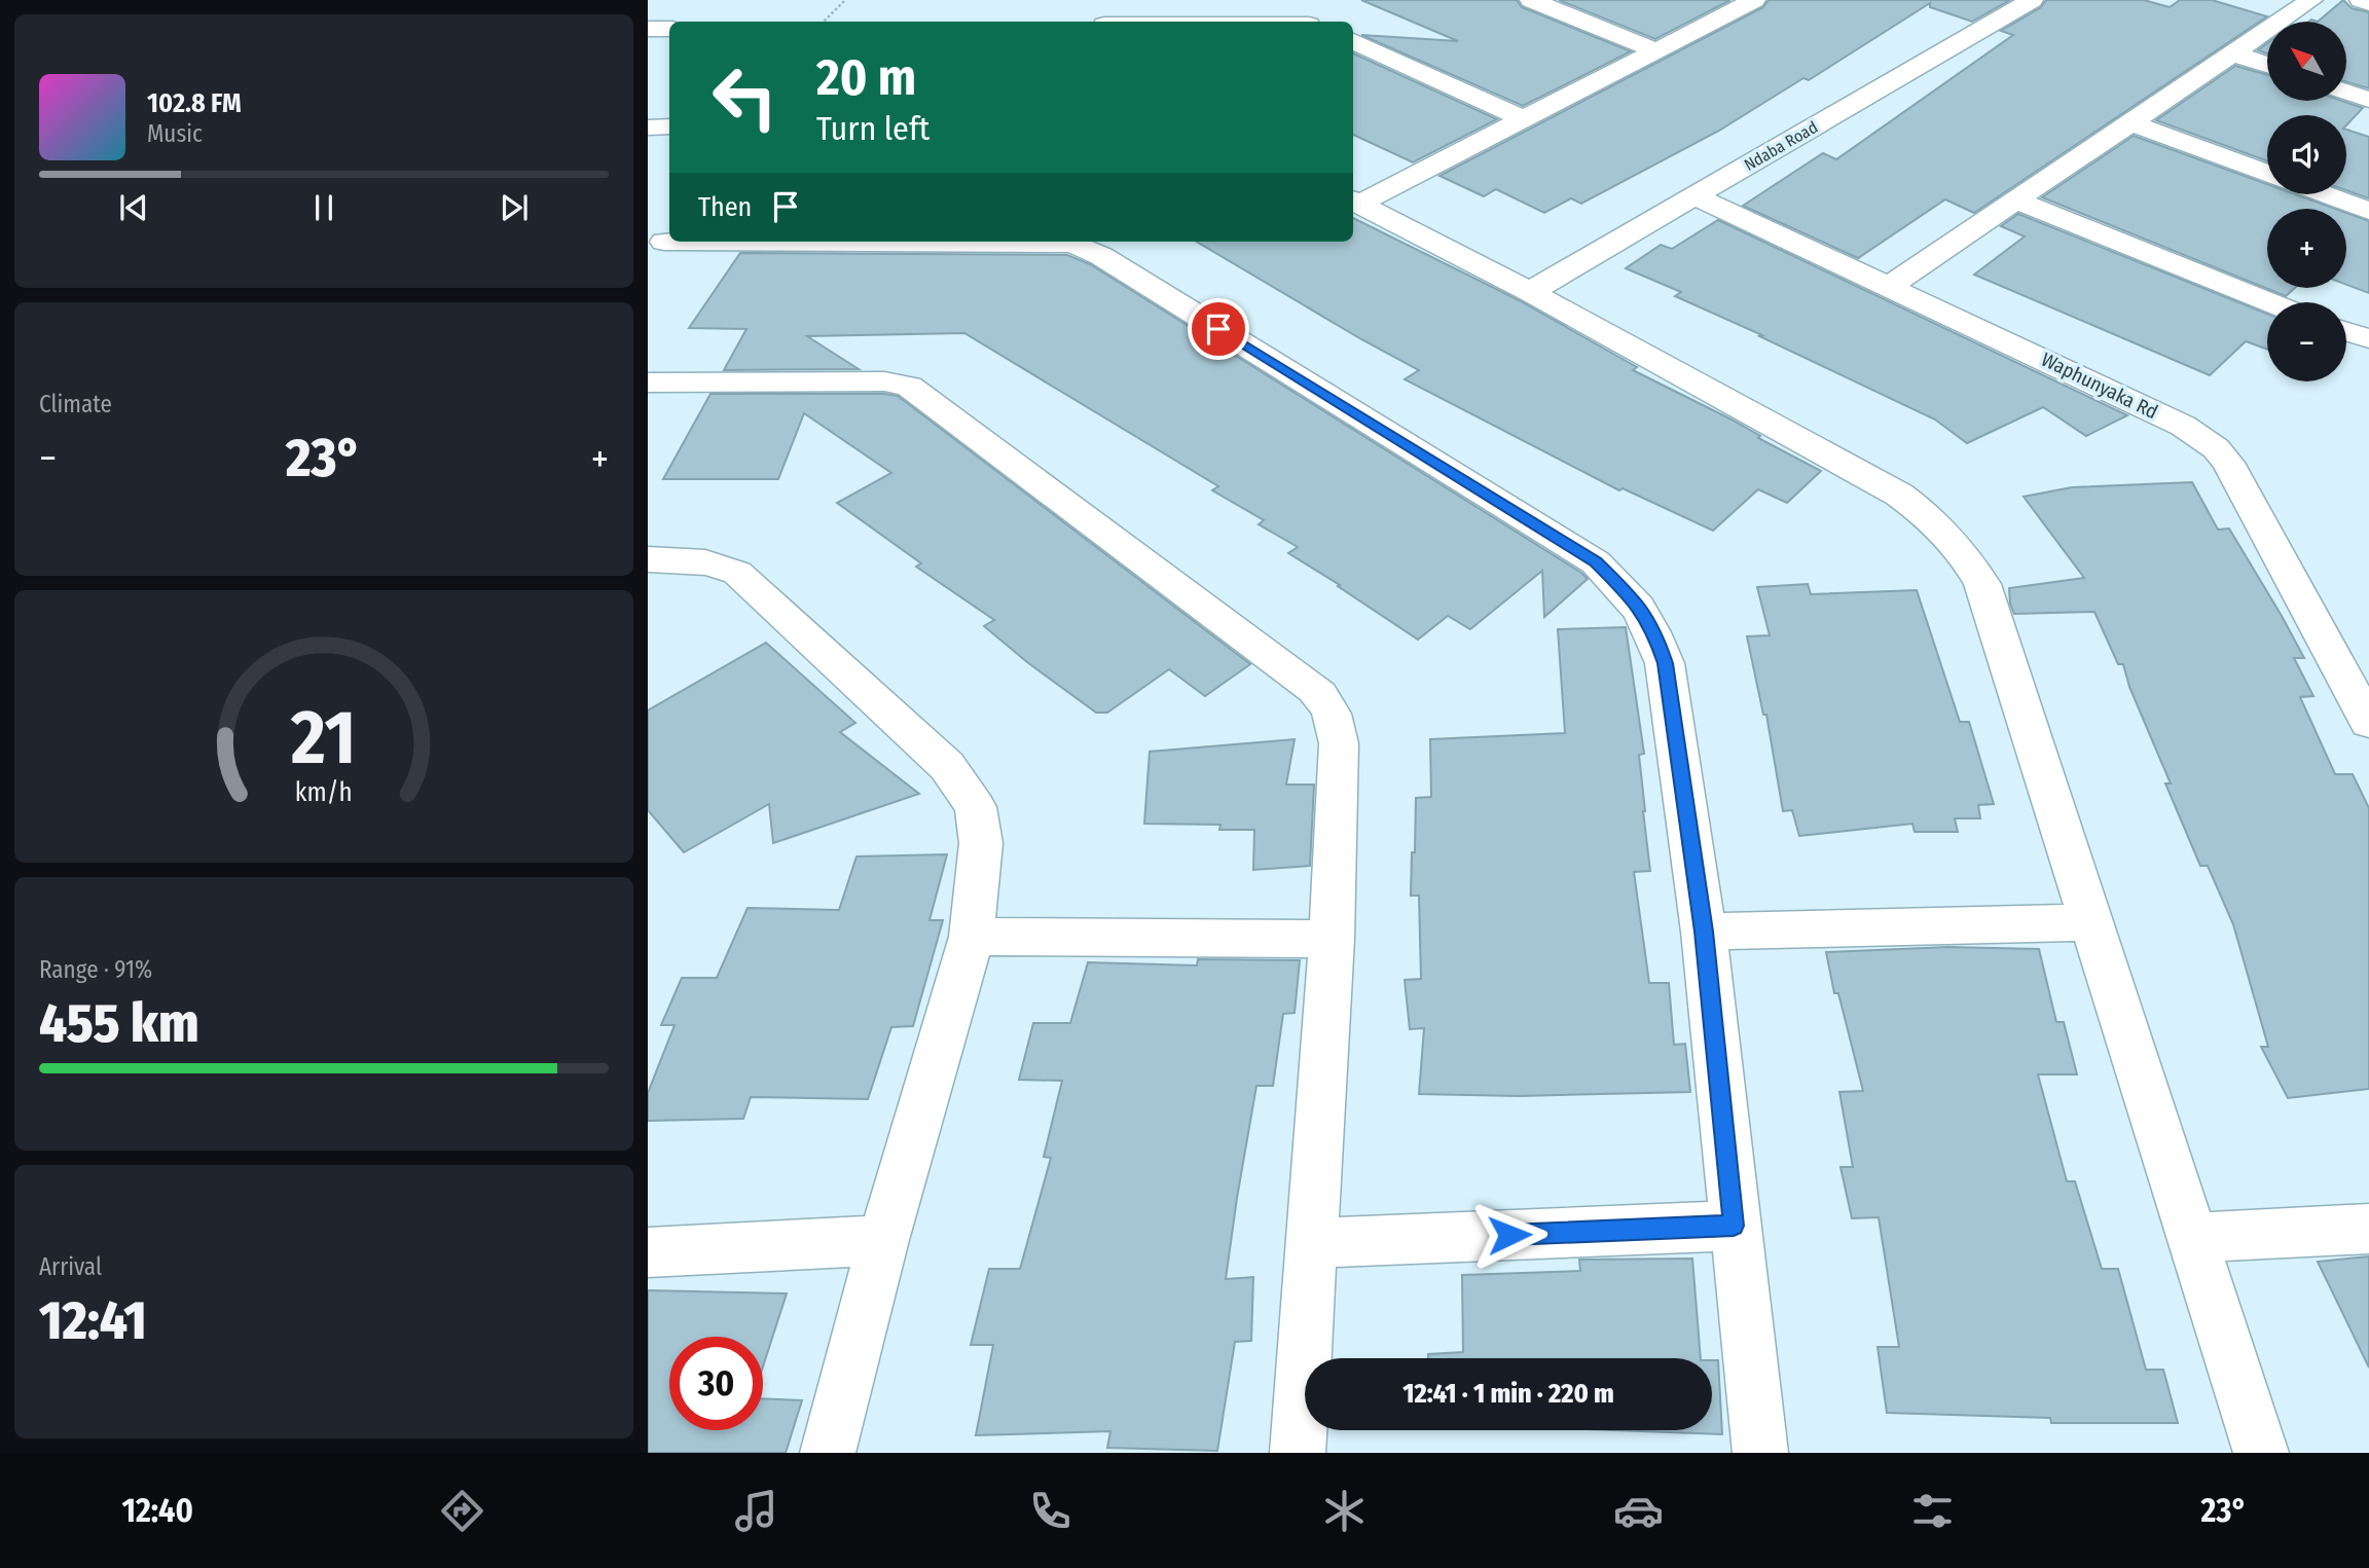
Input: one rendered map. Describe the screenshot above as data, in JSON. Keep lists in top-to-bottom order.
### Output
{
  "streets": {
    "street": ["Ndaba Road", "Waphunyaka Rd"]
  },
  "crossings": [
    ["Ndaba Road", "Waphunyaka Rd"]
  ],
  "north": "top left",
  "page": {
    "map_buttons": ["+", "−"],
    "turn": ["20 m", "Turn left"],
    "song": ["102.8 FM", "Music"],
    "then": "Then",
    "tile": [
      "Climate",
      ["Range · 91%", "455 km"],
      ["Arrival", "12:41"]
    ],
    "heat": ["−", "23°", "+"],
    "limit": "30",
    "trip": "12:41 · 1 min · 220 m",
    "tabs": ["12:40", "23°"],
    "gauge": ["21", "km/h"]
  }
}
